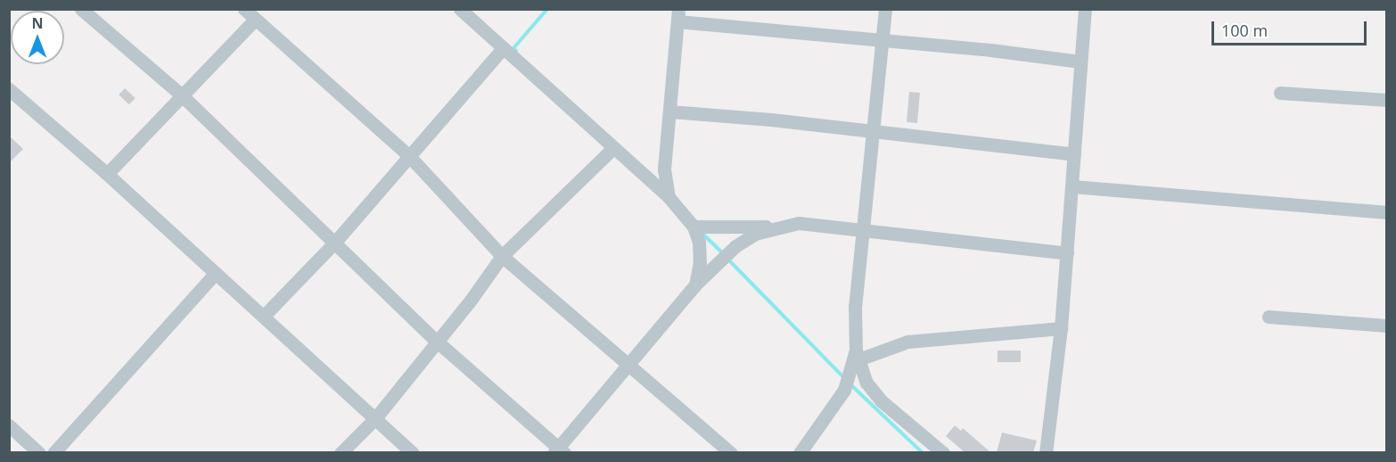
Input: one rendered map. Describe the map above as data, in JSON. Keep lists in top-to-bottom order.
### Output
{
  "scale_bar": "100 m",
  "north": "top"
}
